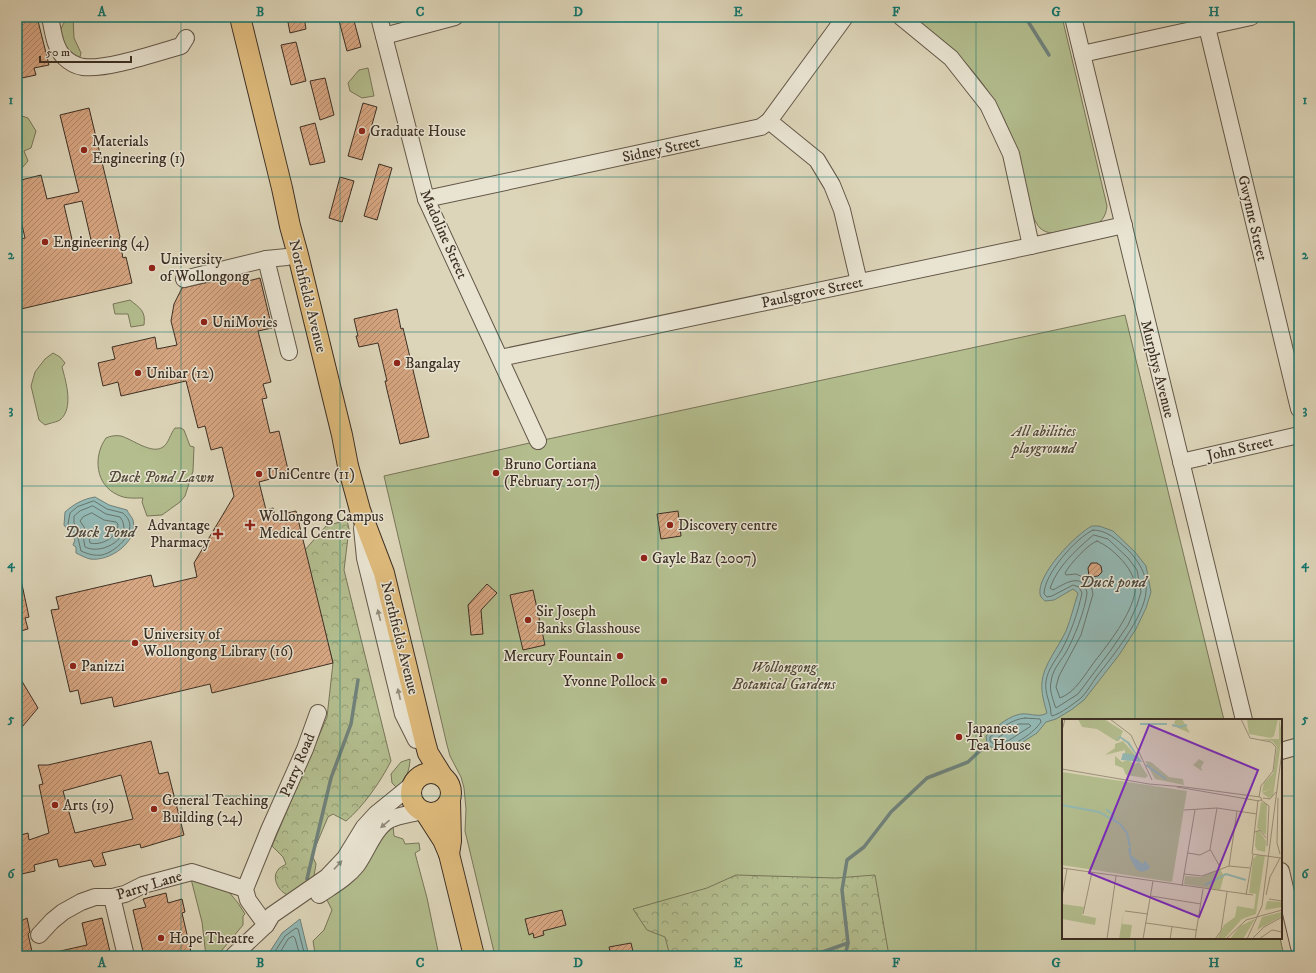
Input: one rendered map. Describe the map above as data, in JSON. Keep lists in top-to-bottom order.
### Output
{
  "streets": {
    "main road": ["Northfields Avenue"],
    "street": [
      "Sidney Street",
      "Gwynne Street",
      "Madoline Street",
      "Paulsgrove Street",
      "Murphys Avenue",
      "John Street",
      "Parry Road",
      "Parry Lane"
    ]
  },
  "crossings": [
    ["Sidney Street", "Madoline Street"],
    ["Madoline Street", "Paulsgrove Street"],
    ["Paulsgrove Street", "Murphys Avenue"],
    ["Murphys Avenue", "John Street"],
    ["Parry Road", "Parry Lane"]
  ],
  "water": ["Duck Pond", "Duck pond"],
  "parks": ["All abilities playground", "Duck Pond Lawn", "Wollongong Botanical Gardens"],
  "places": {
    "other": [
      "Graduate House",
      "Materials Engineering (1)",
      "Engineering (4)",
      "University of Wollongong",
      "UniMovies",
      "Bangalay",
      "Unibar (12)",
      "Bruno Cortiana (February 2017)",
      "UniCentre (11)",
      "Discovery centre",
      "Gayle Baz (2007)",
      "Sir Joseph Banks Glasshouse",
      "University of Wollongong Library (16)",
      "Mercury Fountain",
      "Panizzi",
      "Yvonne Pollock",
      "Japanese Tea House",
      "Arts (19)",
      "General Teaching Building (24)",
      "Hope Theatre"
    ],
    "health": ["Wollongong Campus Medical Centre", "Advantage Pharmacy"]
  },
  "scale_bar": "50 m",
  "grid": {
    "columns": [
      "A",
      "B",
      "C",
      "D",
      "E",
      "F",
      "G",
      "H"
    ],
    "rows": [
      "1",
      "2",
      "3",
      "4",
      "5",
      "6"
    ]
  }
}
